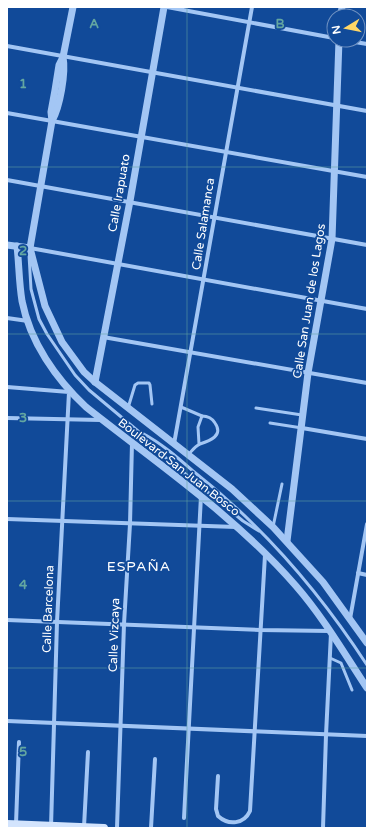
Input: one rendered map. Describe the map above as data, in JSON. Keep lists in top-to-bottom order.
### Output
{
  "streets": {
    "street": [
      "Calle Irapuato",
      "Calle Salamanca",
      "Calle San Juan de los Lagos",
      "Boulevard San Juan Bosco",
      "Calle Barcelona",
      "Calle Vizcaya"
    ]
  },
  "crossings": [
    ["Calle Irapuato", "Boulevard San Juan Bosco"],
    ["Calle Salamanca", "Boulevard San Juan Bosco"],
    ["Calle San Juan de los Lagos", "Boulevard San Juan Bosco"],
    ["Boulevard San Juan Bosco", "Calle Barcelona"],
    ["Boulevard San Juan Bosco", "Calle Vizcaya"]
  ],
  "districts": ["ESPAÑA"],
  "north": "left",
  "grid": {
    "columns": ["A", "B"],
    "rows": [
      "1",
      "2",
      "3",
      "4",
      "5"
    ]
  }
}
